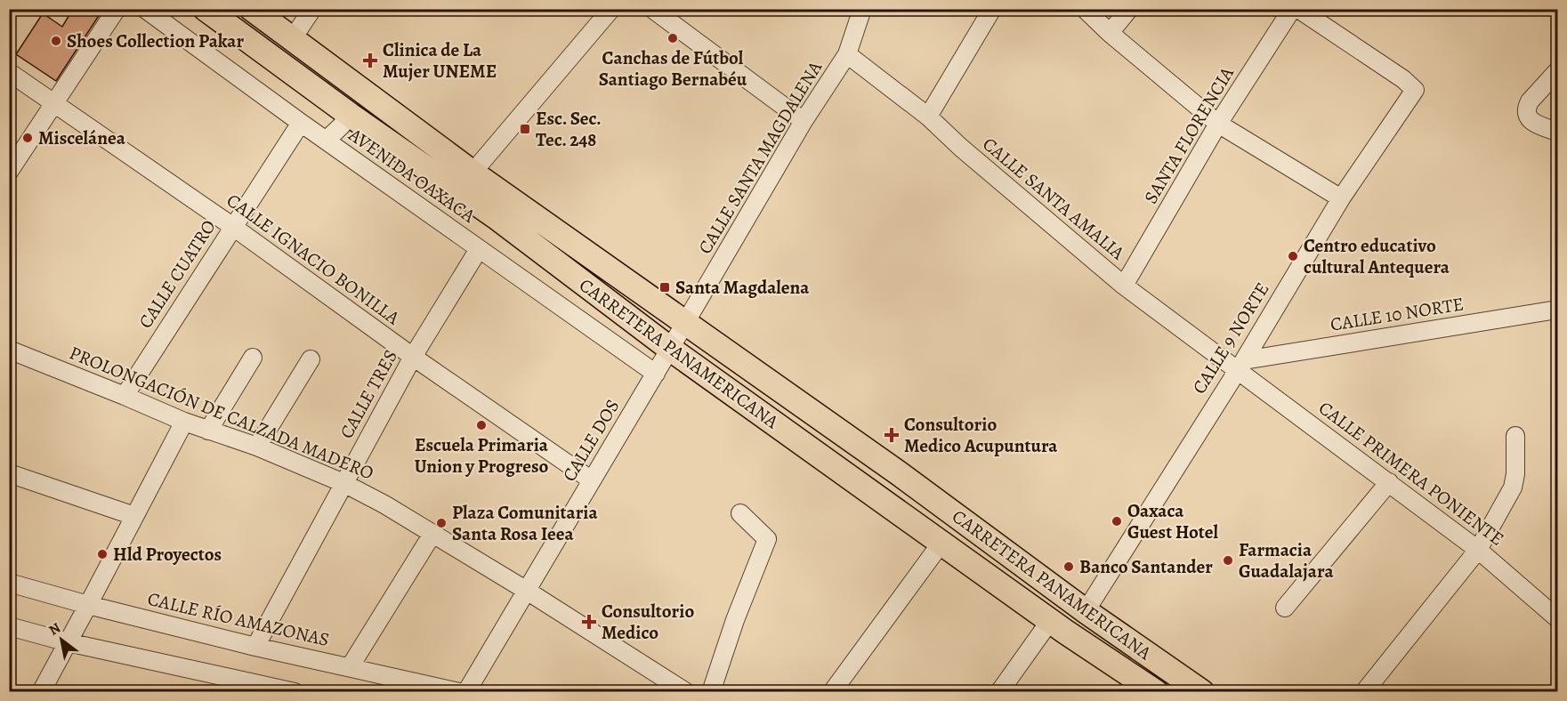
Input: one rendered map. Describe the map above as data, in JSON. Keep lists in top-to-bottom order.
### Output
{
  "streets": {
    "highway": ["CARRETERA PANAMERICANA"],
    "street": [
      "SANTA FLORENCIA",
      "CALLE SANTA MAGDALENA",
      "AVENIDA OAXACA",
      "CALLE SANTA AMALIA",
      "CALLE IGNACIO BONILLA",
      "CALLE CUATRO",
      "CALLE 10 NORTE",
      "CALLE 9 NORTE",
      "CALLE TRES",
      "PROLONGACIÓN DE CALZADA MADERO",
      "CALLE DOS",
      "CALLE PRIMERA PONIENTE",
      "CALLE RÍO AMAZONAS"
    ]
  },
  "crossings": [
    ["SANTA FLORENCIA", "CALLE SANTA AMALIA"],
    ["CALLE SANTA MAGDALENA", "CALLE SANTA AMALIA"],
    ["CALLE SANTA MAGDALENA", "CARRETERA PANAMERICANA"],
    ["CALLE SANTA MAGDALENA", "CALLE DOS"],
    ["AVENIDA OAXACA", "CALLE CUATRO"],
    ["AVENIDA OAXACA", "CALLE TRES"],
    ["AVENIDA OAXACA", "CALLE DOS"],
    ["CALLE SANTA AMALIA", "CALLE 10 NORTE"],
    ["CALLE SANTA AMALIA", "CALLE 9 NORTE"],
    ["CALLE SANTA AMALIA", "CALLE PRIMERA PONIENTE"],
    ["CALLE IGNACIO BONILLA", "CALLE CUATRO"],
    ["CALLE IGNACIO BONILLA", "CALLE TRES"],
    ["CALLE IGNACIO BONILLA", "CALLE DOS"],
    ["CALLE CUATRO", "PROLONGACIÓN DE CALZADA MADERO"],
    ["CALLE 10 NORTE", "CALLE 9 NORTE"],
    ["CALLE 10 NORTE", "CALLE PRIMERA PONIENTE"],
    ["CALLE 9 NORTE", "CARRETERA PANAMERICANA"],
    ["CALLE 9 NORTE", "CALLE PRIMERA PONIENTE"],
    ["CARRETERA PANAMERICANA", "CALLE DOS"],
    ["CALLE TRES", "PROLONGACIÓN DE CALZADA MADERO"],
    ["CALLE TRES", "CALLE RÍO AMAZONAS"],
    ["PROLONGACIÓN DE CALZADA MADERO", "CALLE DOS"]
  ],
  "places": {
    "other": [
      "Canchas de Fútbol Santiago Bernabéu",
      "Shoes Collection Pakar",
      "Miscelánea",
      "Centro educativo cultural Antequera",
      "Escuela Primaria Union y Progreso",
      "Oaxaca Guest Hotel",
      "Plaza Comunitaria Santa Rosa Ieea",
      "Hld Proyectos",
      "Farmacia Guadalajara",
      "Banco Santander"
    ],
    "health": ["Clinica de La Mujer UNEME", "Consultorio Medico Acupuntura", "Consultorio Medico"],
    "transit": ["Esc. Sec. Tec. 248", "Santa Magdalena"]
  },
  "north": "top left"
}
